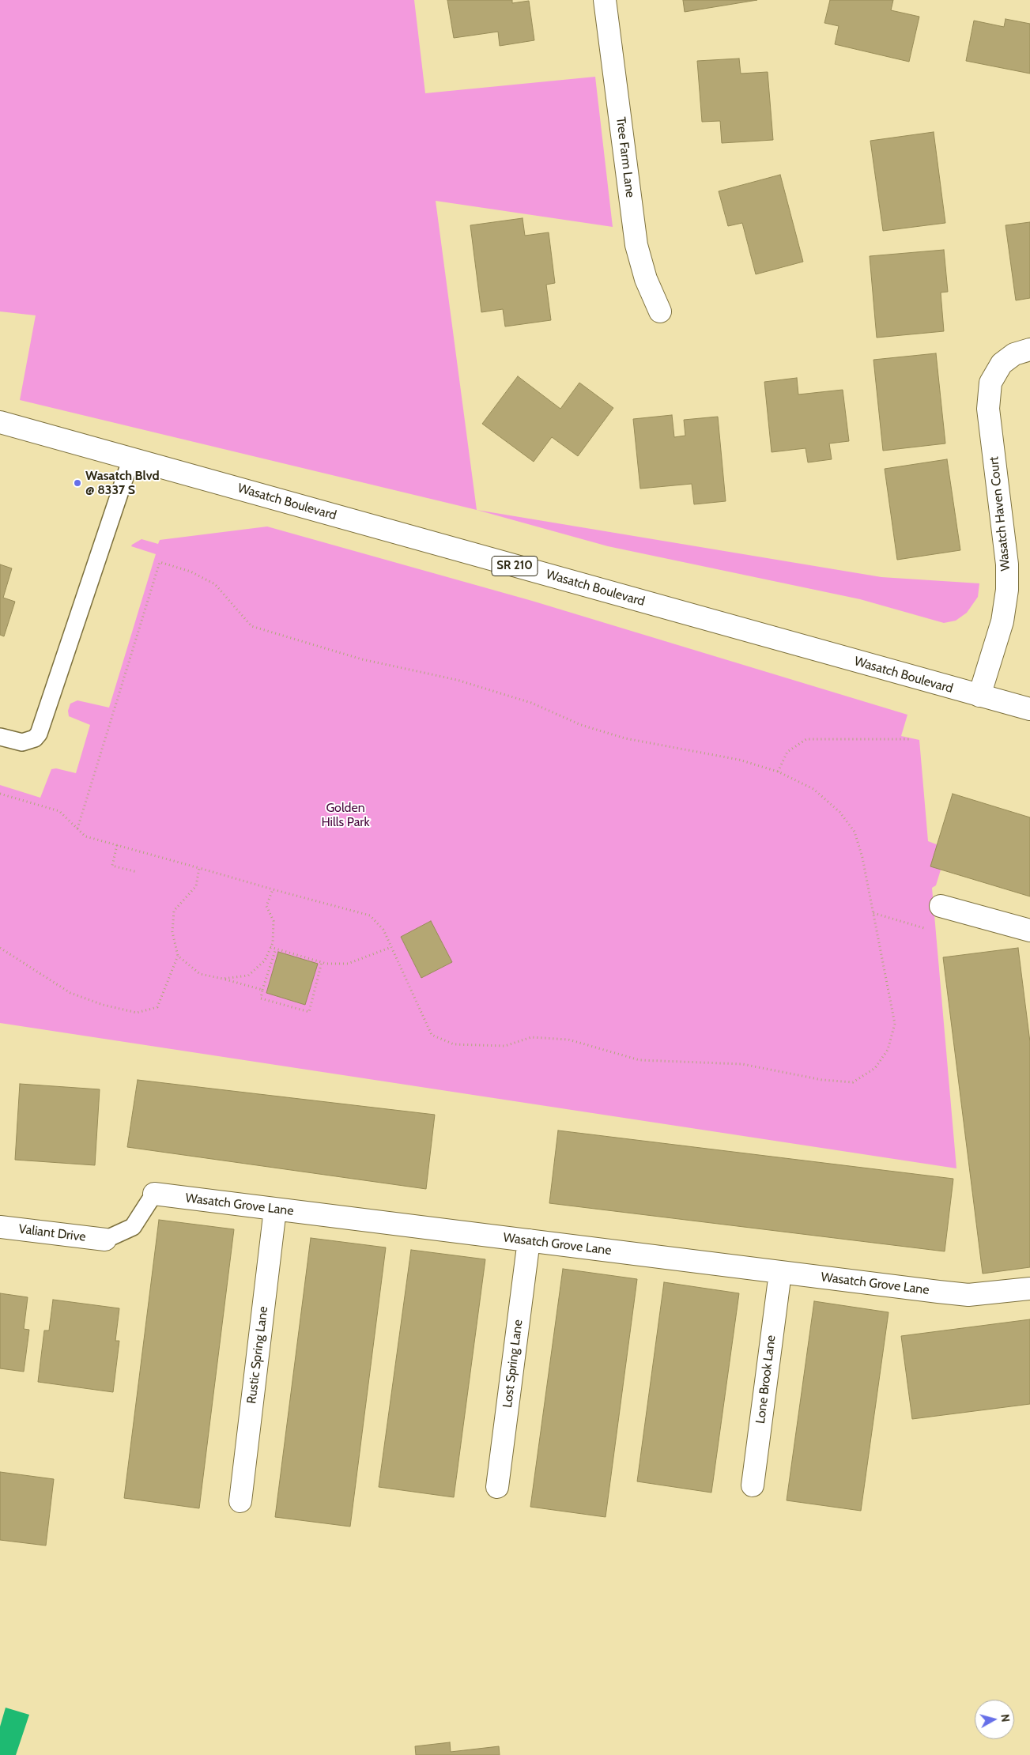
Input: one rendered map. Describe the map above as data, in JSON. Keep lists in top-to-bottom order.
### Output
{
  "streets": {
    "street": [
      "Tree Farm Lane",
      "Wasatch Boulevard",
      "Wasatch Haven Court",
      "SR 210",
      "Wasatch Grove Lane",
      "Valiant Drive",
      "Rustic Spring Lane",
      "Lost Spring Lane",
      "Lone Brook Lane"
    ]
  },
  "crossings": [
    ["Wasatch Boulevard", "Wasatch Haven Court"],
    ["Wasatch Grove Lane", "Valiant Drive"],
    ["Wasatch Grove Lane", "Rustic Spring Lane"],
    ["Wasatch Grove Lane", "Lost Spring Lane"],
    ["Wasatch Grove Lane", "Lone Brook Lane"]
  ],
  "parks": ["Golden Hills Park"],
  "places": ["Wasatch Blvd @ 8337 S"],
  "north": "right"
}
